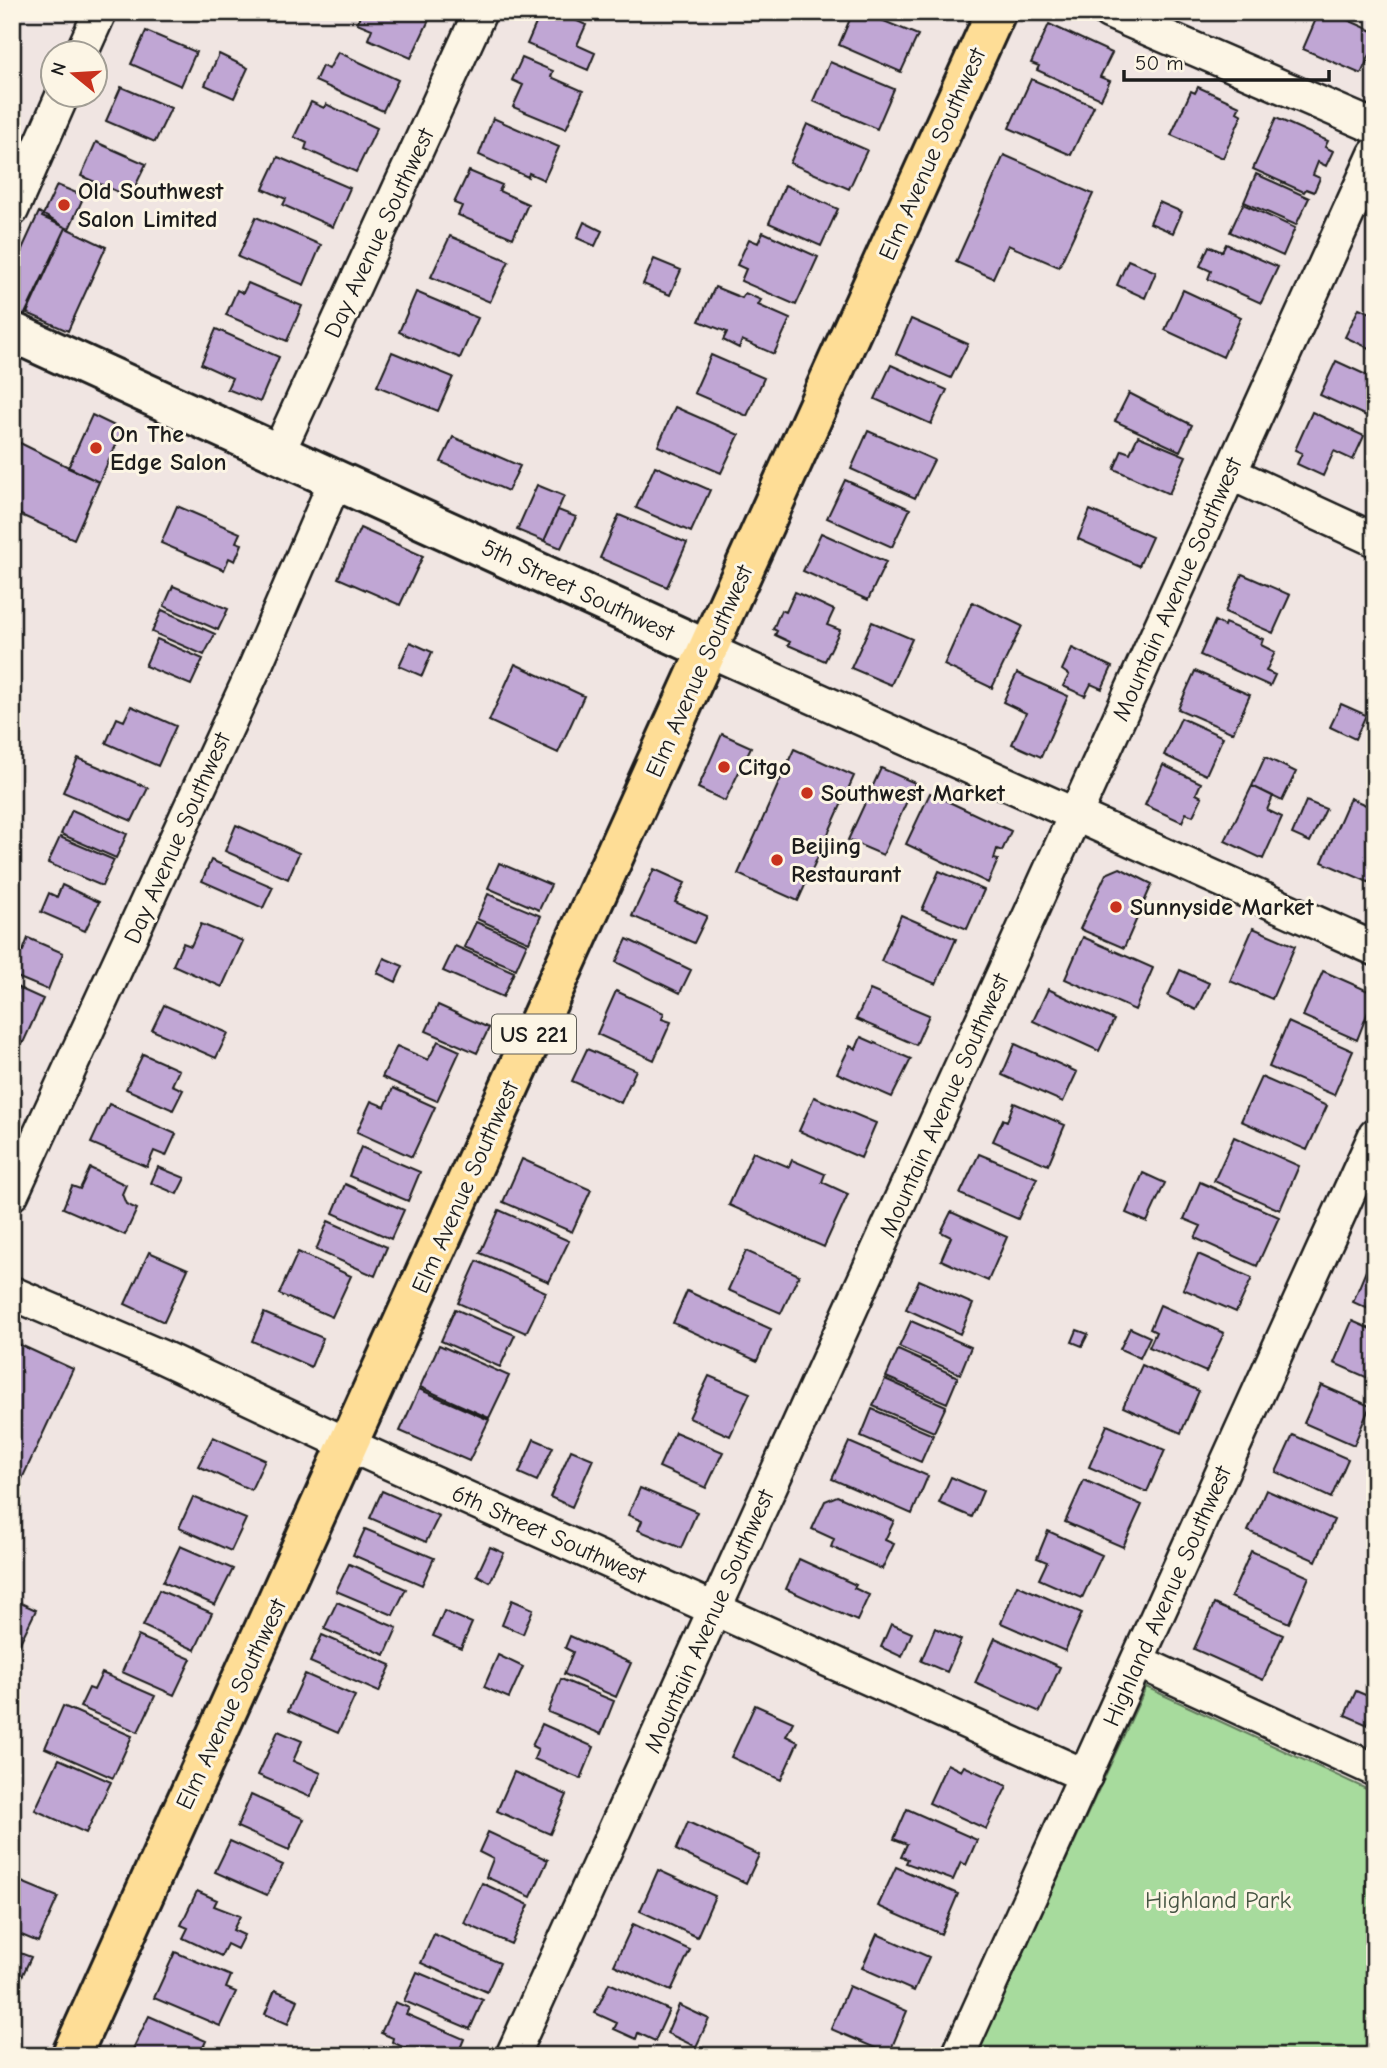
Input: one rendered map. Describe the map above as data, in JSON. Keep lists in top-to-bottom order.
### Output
{
  "streets": {
    "main road": ["Elm Avenue Southwest", "US 221"],
    "street": [
      "Day Avenue Southwest",
      "Mountain Avenue Southwest",
      "5th Street Southwest",
      "6th Street Southwest",
      "Highland Avenue Southwest"
    ]
  },
  "crossings": [
    ["Elm Avenue Southwest", "5th Street Southwest"],
    ["Elm Avenue Southwest", "6th Street Southwest"],
    ["Day Avenue Southwest", "5th Street Southwest"],
    ["Mountain Avenue Southwest", "5th Street Southwest"],
    ["Mountain Avenue Southwest", "6th Street Southwest"],
    ["6th Street Southwest", "Highland Avenue Southwest"]
  ],
  "parks": ["Highland Park"],
  "places": [
    "Old Southwest Salon Limited",
    "On The Edge Salon",
    "Citgo",
    "Southwest Market",
    "Beijing Restaurant",
    "Sunnyside Market"
  ],
  "scale_bar": "50 m",
  "north": "left"
}
